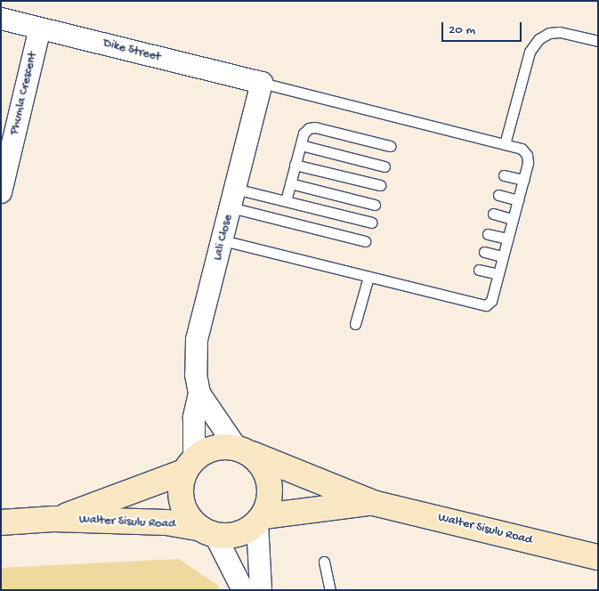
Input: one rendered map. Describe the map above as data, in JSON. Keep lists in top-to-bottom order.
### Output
{
  "streets": {
    "street": [
      "Dike Street",
      "Phumla Crescent",
      "Lali Close",
      "Walter Sisulu Road"
    ]
  },
  "crossings": [
    ["Dike Street", "Phumla Crescent"],
    ["Dike Street", "Lali Close"],
    ["Lali Close", "Walter Sisulu Road"]
  ],
  "scale_bar": "20 m"
}
